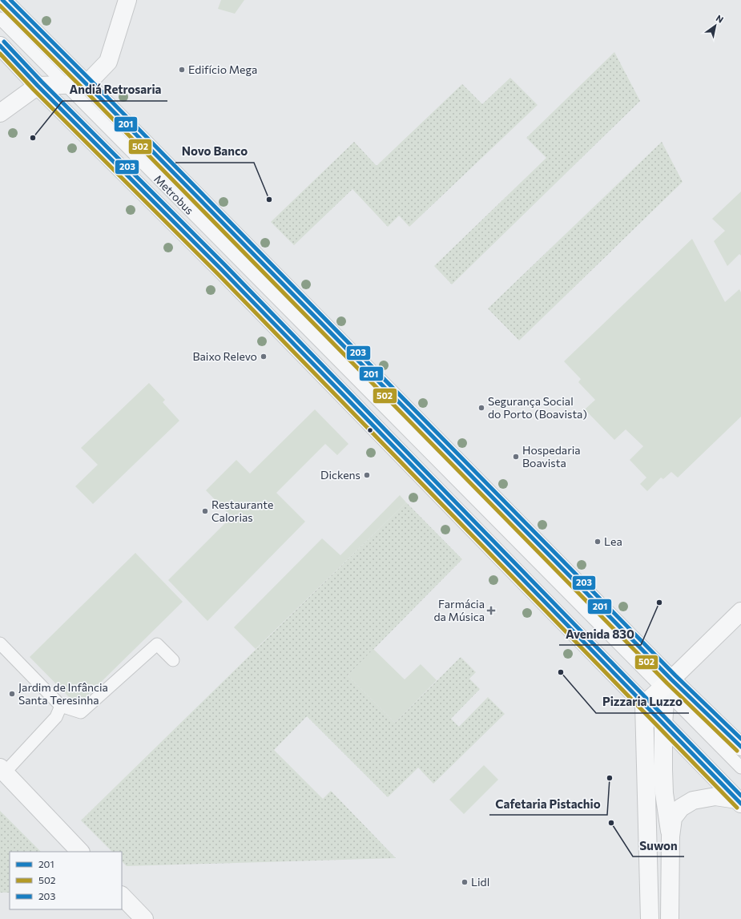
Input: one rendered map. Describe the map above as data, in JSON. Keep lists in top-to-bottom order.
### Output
{
  "streets": {
    "lane": ["Metrobus"]
  },
  "places": {
    "other": [
      "Edifício Mega",
      "Andiá Retrosaria",
      "Novo Banco",
      "Baixo Relevo",
      "Segurança Social do Porto (Boavista)",
      "Hospedaria Boavista",
      "Dickens",
      "Restaurante Calorias",
      "Lea",
      "Avenida 830",
      "Pizzaria Luzzo",
      "Jardim de Infância Santa Teresinha",
      "Cafetaria Pistachio",
      "Suwon",
      "Lidl"
    ],
    "health": ["Farmácia da Música"]
  },
  "lines": ["transit line 201", "transit line 203", "transit line 502"],
  "legend": ["201", "502", "203"],
  "north": "top right"
}
